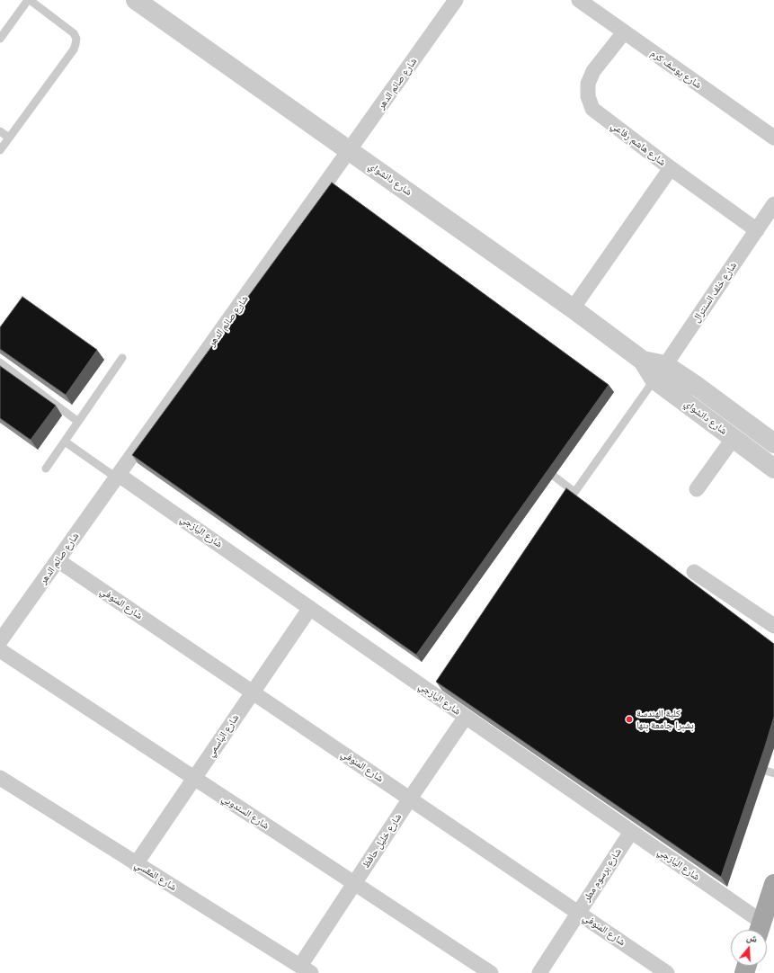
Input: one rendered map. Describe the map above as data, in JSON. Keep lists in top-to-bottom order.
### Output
{
  "streets": {
    "street": [
      "شارع يوسف كرم",
      "شارع صائم الدهر",
      "شارع هاشم رفاعي",
      "شارع دانشواي",
      "شارع خلف السنترال",
      "شارع اليازجي",
      "شارع المنوفي",
      "شارع الباسمي",
      "شارع السندوبي",
      "شارع خليل حافظ",
      "شارع برسوم مطر",
      "شارع المقسي"
    ]
  },
  "crossings": [
    ["شارع يوسف كرم", "شارع هاشم رفاعي"],
    ["شارع صائم الدهر", "شارع دانشواي"],
    ["شارع صائم الدهر", "شارع اليازجي"],
    ["شارع صائم الدهر", "شارع المنوفي"],
    ["شارع هاشم رفاعي", "شارع خلف السنترال"],
    ["شارع دانشواي", "شارع خلف السنترال"],
    ["شارع اليازجي", "شارع الباسمي"],
    ["شارع اليازجي", "شارع خليل حافظ"],
    ["شارع اليازجي", "شارع برسوم مطر"],
    ["شارع المنوفي", "شارع الباسمي"],
    ["شارع المنوفي", "شارع خليل حافظ"],
    ["شارع المنوفي", "شارع برسوم مطر"],
    ["شارع الباسمي", "شارع السندوبي"],
    ["شارع الباسمي", "شارع المقسي"],
    ["شارع السندوبي", "شارع خليل حافظ"],
    ["شارع خليل حافظ", "شارع المقسي"]
  ],
  "places": ["كلية الهندسة بشبرا جامعة بنها"],
  "north": "top"
}
